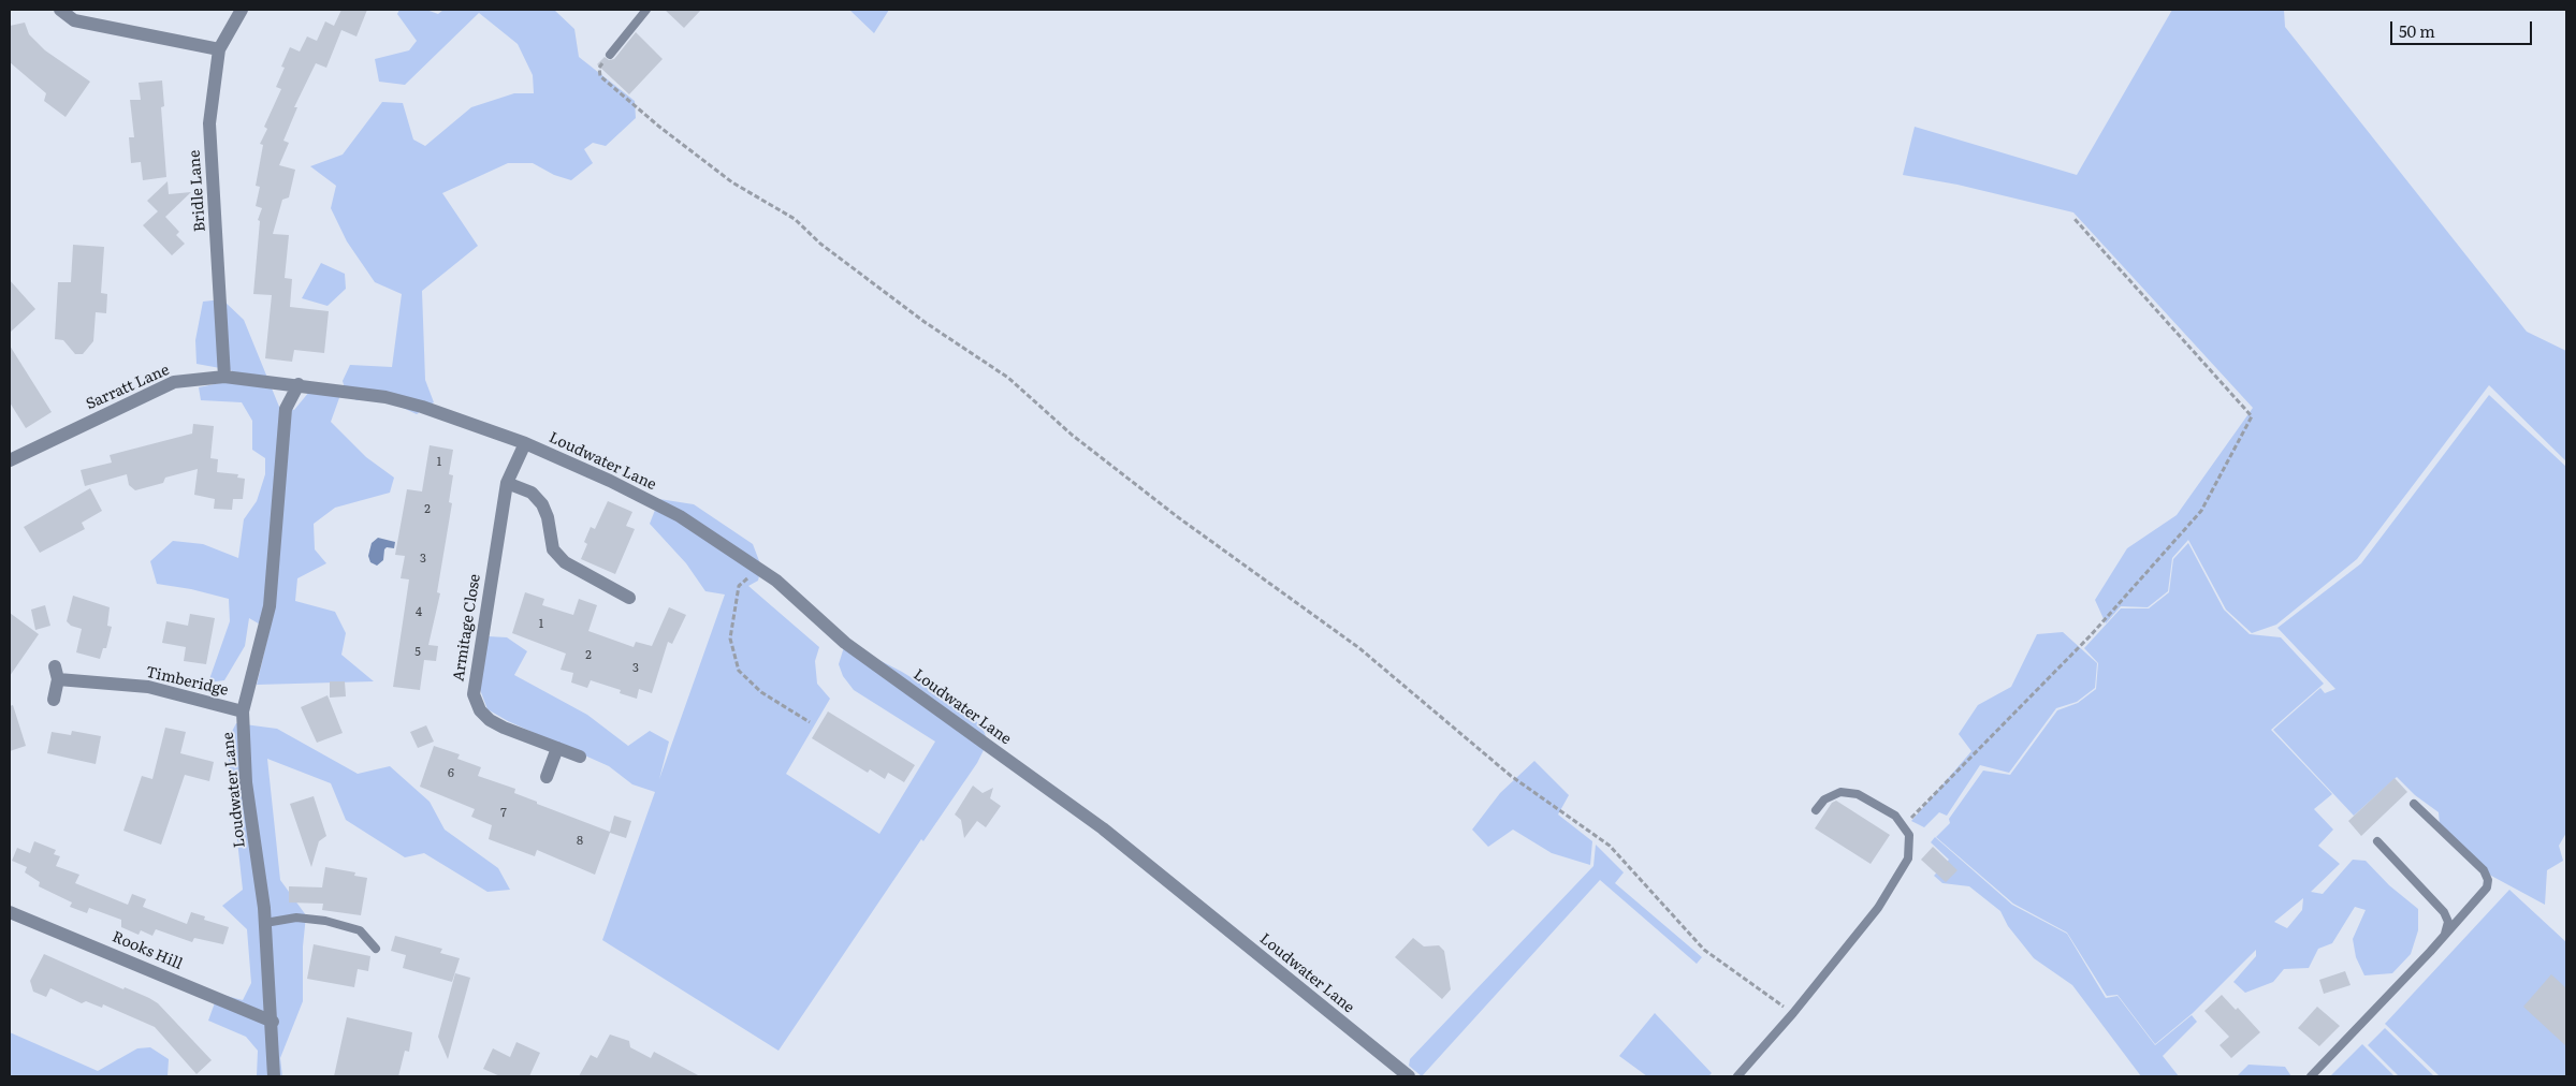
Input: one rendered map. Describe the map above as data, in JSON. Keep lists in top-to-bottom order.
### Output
{
  "streets": {
    "street": [
      "Bridle Lane",
      "Sarratt Lane",
      "Loudwater Lane",
      "Armitage Close",
      "Timberidge",
      "Rooks Hill"
    ]
  },
  "crossings": [
    ["Bridle Lane", "Sarratt Lane"],
    ["Sarratt Lane", "Loudwater Lane"],
    ["Loudwater Lane", "Armitage Close"],
    ["Loudwater Lane", "Timberidge"],
    ["Loudwater Lane", "Rooks Hill"]
  ],
  "house_numbers": [
    "1",
    "2",
    "3",
    "4",
    "1",
    "5",
    "2",
    "3",
    "6",
    "7",
    "8"
  ],
  "scale_bar": "50 m"
}
